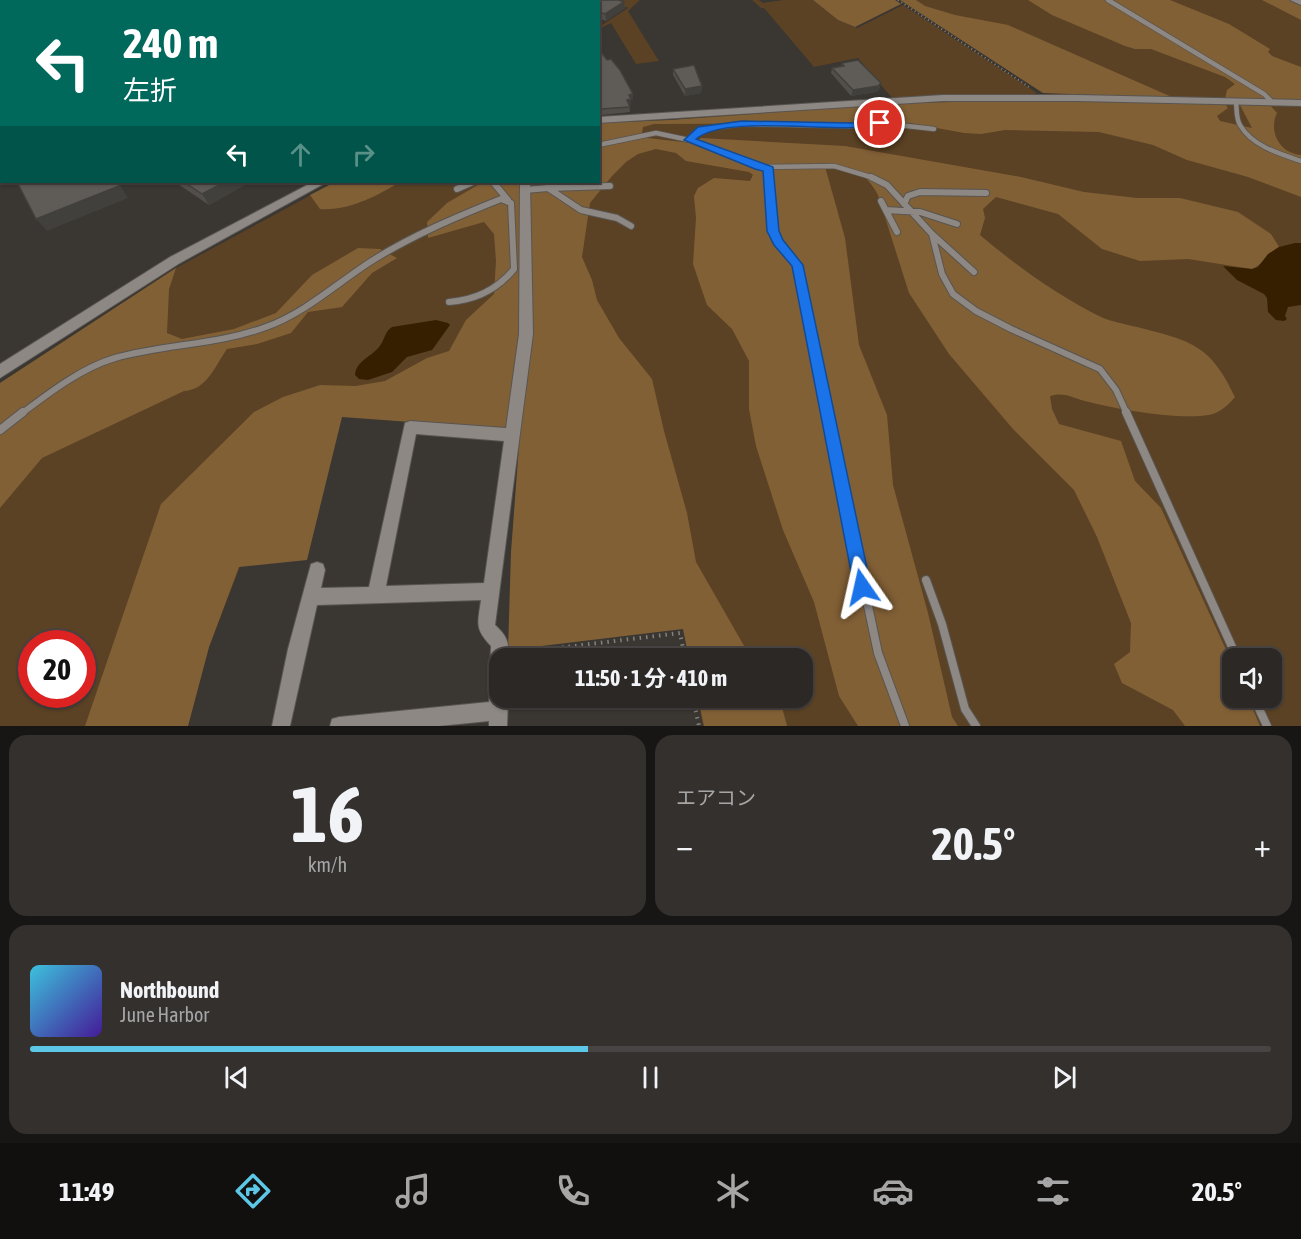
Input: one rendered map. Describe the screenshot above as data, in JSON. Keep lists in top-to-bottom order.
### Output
{
  "page": {
    "turn": ["240 m", "左折"],
    "limit": "20",
    "trip": "11:50 · 1 分 · 410 m",
    "tile": [
      ["16", "km/h"],
      "エアコン"
    ],
    "heat": ["−", "20.5°", "+"],
    "song": ["Northbound", "June Harbor"],
    "tabs": ["11:49", "20.5°"]
  }
}
